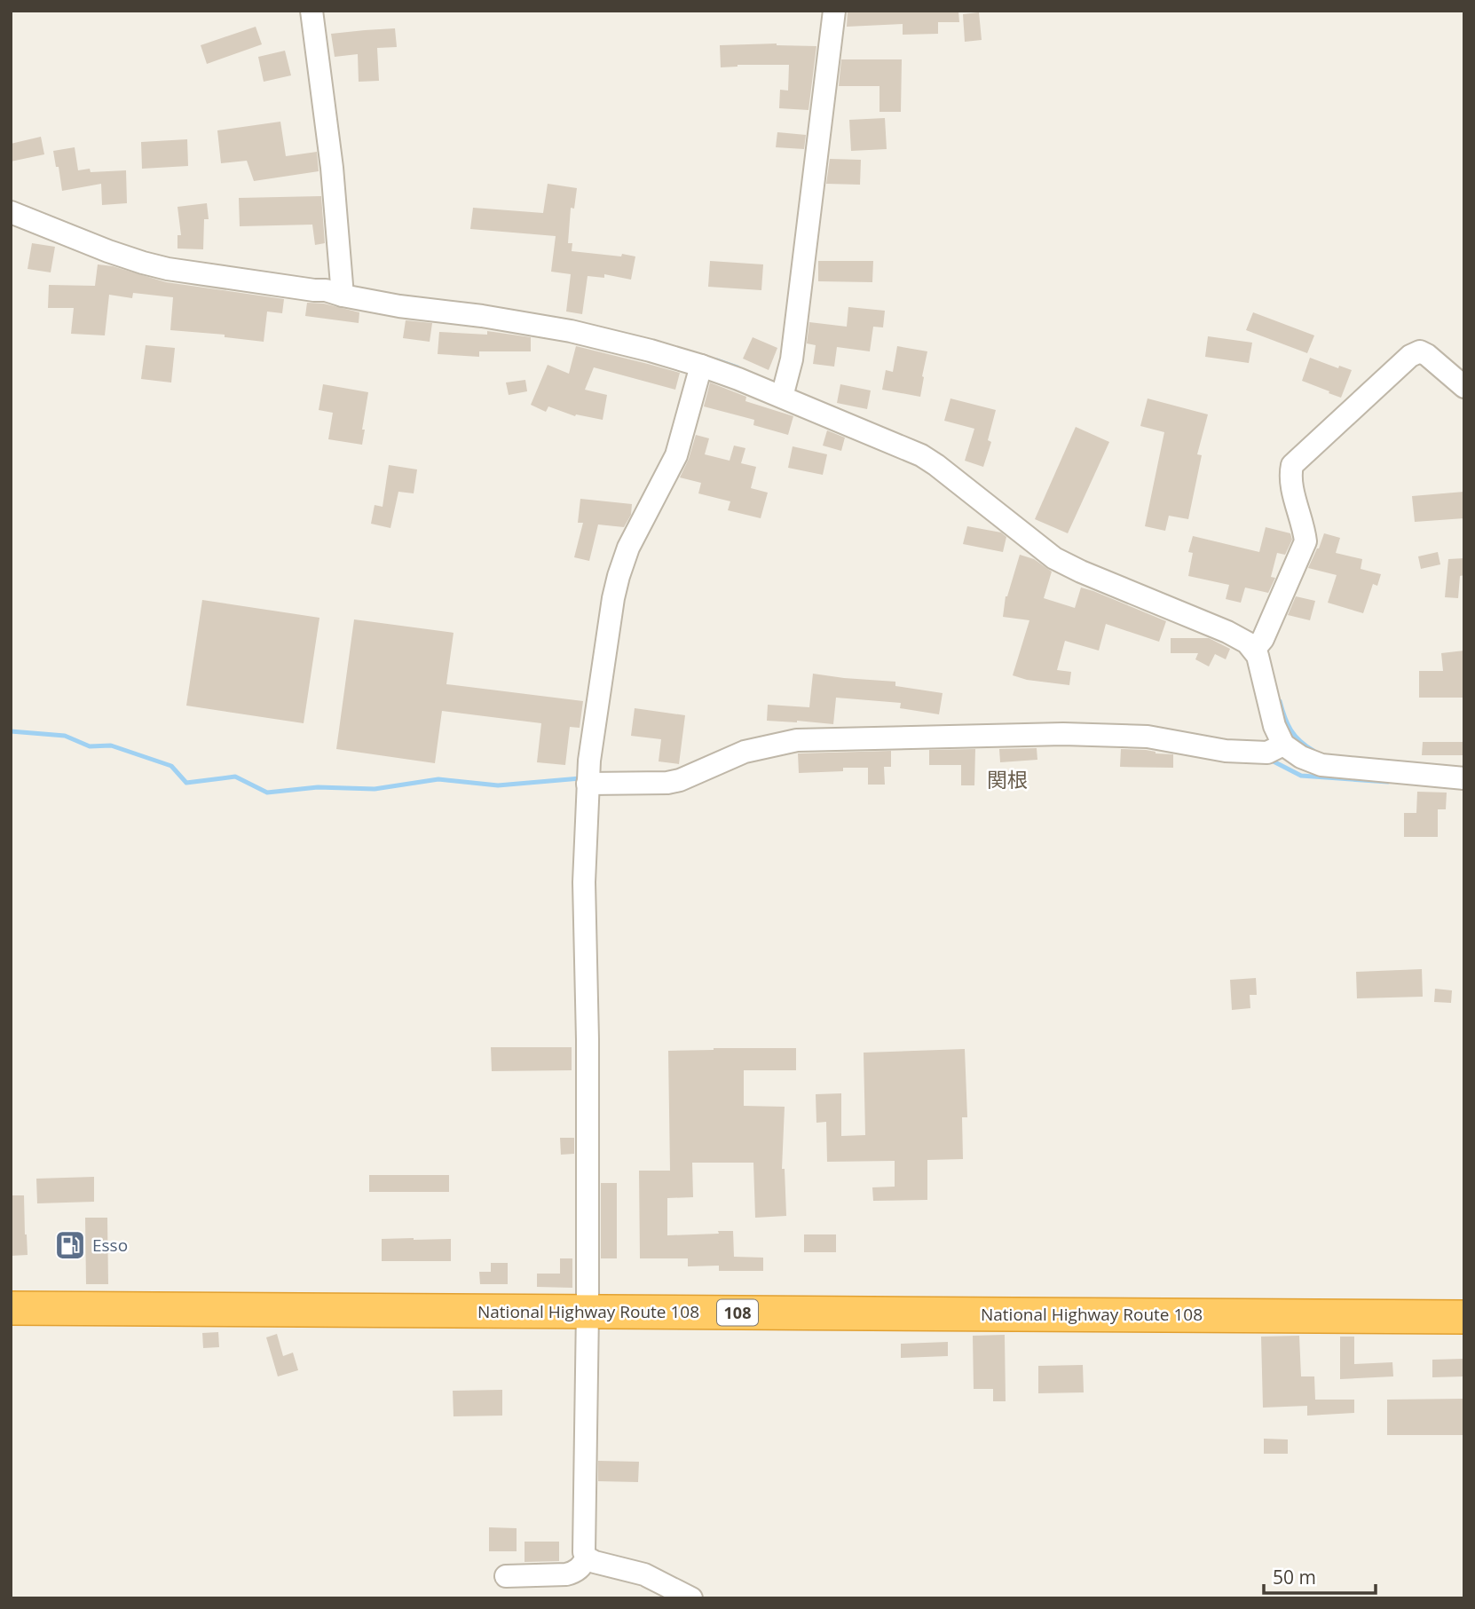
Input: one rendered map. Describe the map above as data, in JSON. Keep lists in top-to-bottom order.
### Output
{
  "streets": {
    "highway": ["National Highway Route 108", "108"]
  },
  "districts": ["関根"],
  "places": {
    "fuel station": ["Esso"]
  },
  "scale_bar": "50 m"
}
